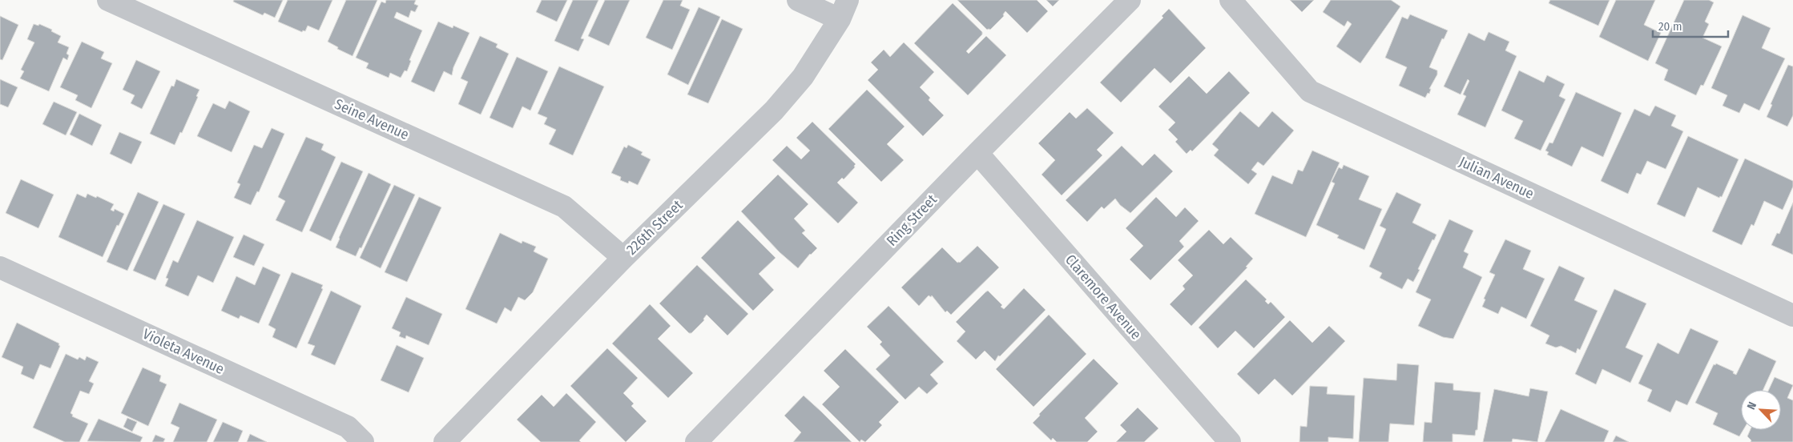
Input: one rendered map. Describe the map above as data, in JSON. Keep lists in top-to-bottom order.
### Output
{
  "streets": {
    "street": [
      "Seine Avenue",
      "Julian Avenue",
      "Ring Street",
      "226th Street",
      "Claremore Avenue",
      "Violeta Avenue"
    ]
  },
  "crossings": [
    ["Seine Avenue", "226th Street"],
    ["Ring Street", "Claremore Avenue"]
  ],
  "scale_bar": "20 m",
  "north": "top left"
}
